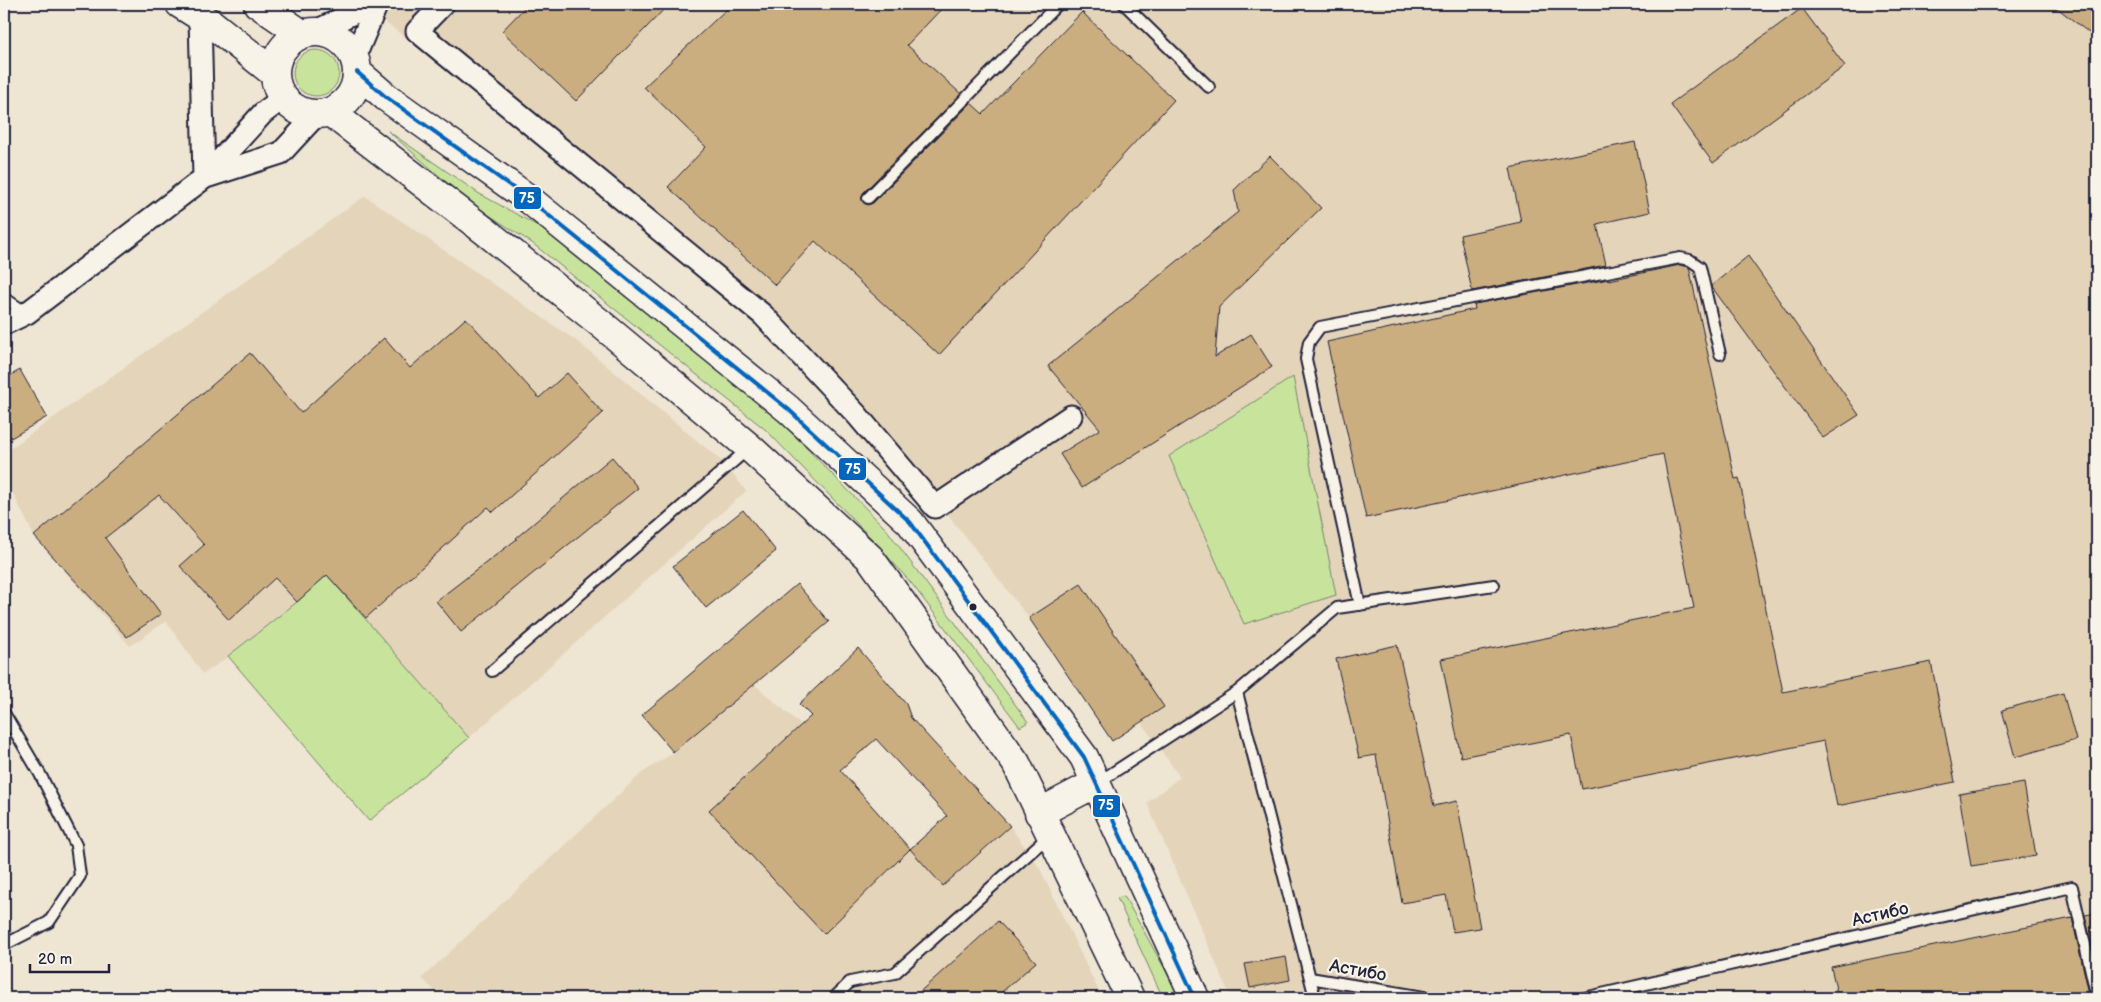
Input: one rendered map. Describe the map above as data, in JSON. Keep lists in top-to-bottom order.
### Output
{
  "streets": {
    "lane": ["Астибо"]
  },
  "lines": ["transit line 75"],
  "scale_bar": "20 m"
}
